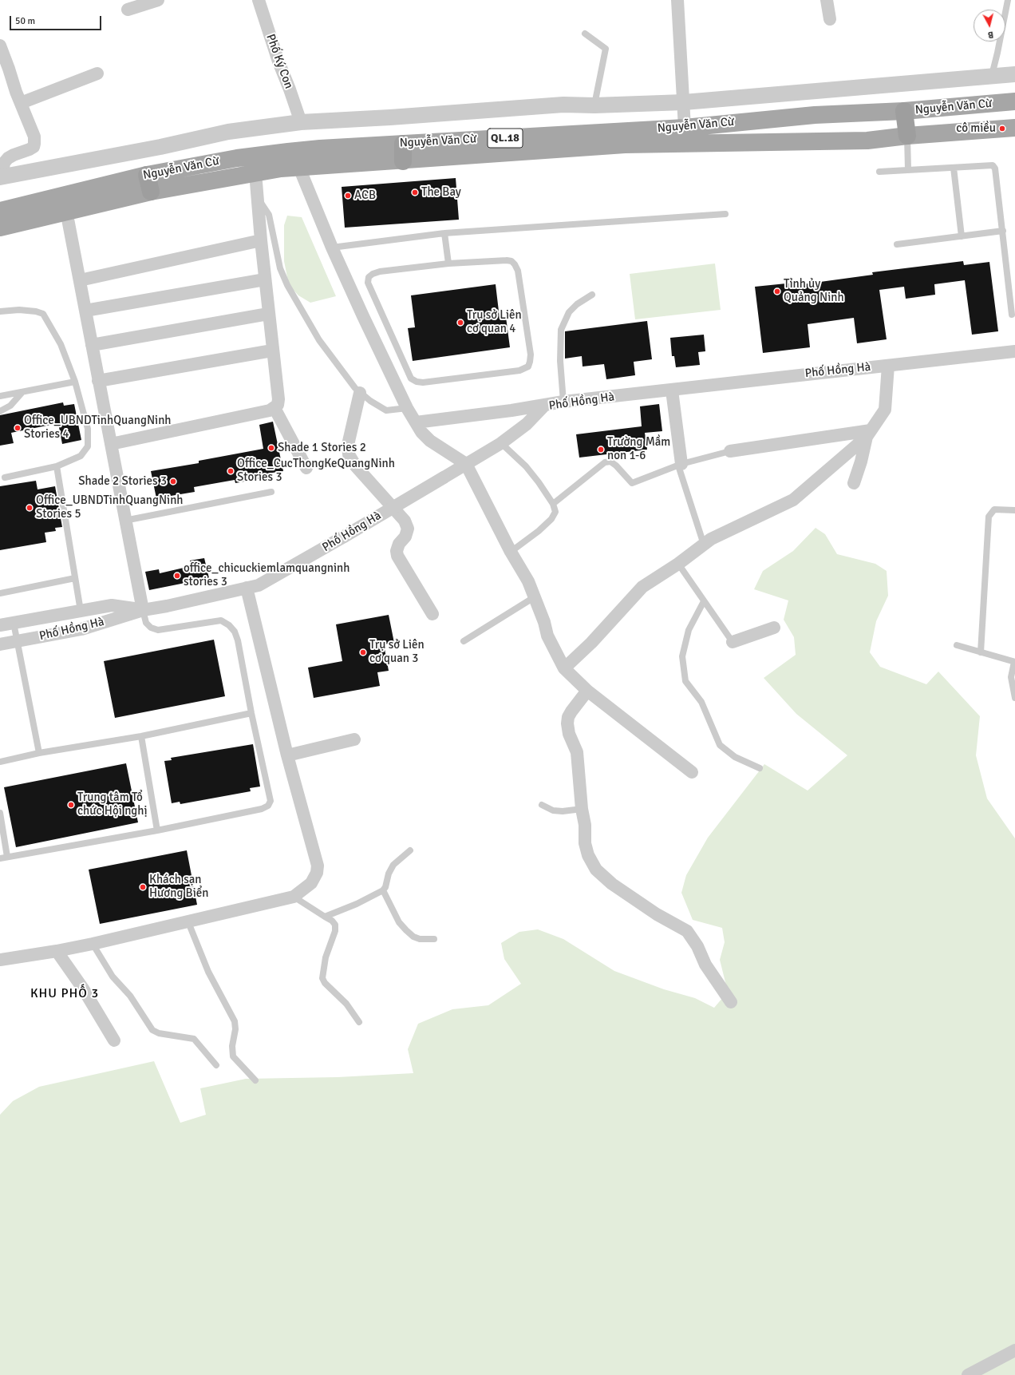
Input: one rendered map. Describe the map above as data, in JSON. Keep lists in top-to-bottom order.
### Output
{
  "streets": {
    "main road": ["Nguyễn Văn Cừ", "QL.18"],
    "street": ["Phố Ký Con", "Phố Hồng Hà"]
  },
  "crossings": [
    ["Phố Ký Con", "Nguyễn Văn Cừ"]
  ],
  "districts": ["KHU PHỐ 3"],
  "places": [
    "cô miều",
    "The Bay",
    "ACB",
    "Tỉnh ủy Quảng Ninh",
    "Trụ sở Liên cơ quan 4",
    "Office_UBNDTinhQuangNinh Stories 4",
    "Shade 1 Stories 2",
    "Trường Mầm non 1-6",
    "Office_CucThongKeQuangNinh Stories 3",
    "Shade 2 Stories 3",
    "Office_UBNDTinhQuangNinh Stories 5",
    "office_chicuckiemlamquangninh stories 3",
    "Trụ sở Liên cơ quan 3",
    "Trung tâm Tổ chức Hội nghị",
    "Khách sạn Hương Biển"
  ],
  "scale_bar": "50 m",
  "north": "bottom"
}
